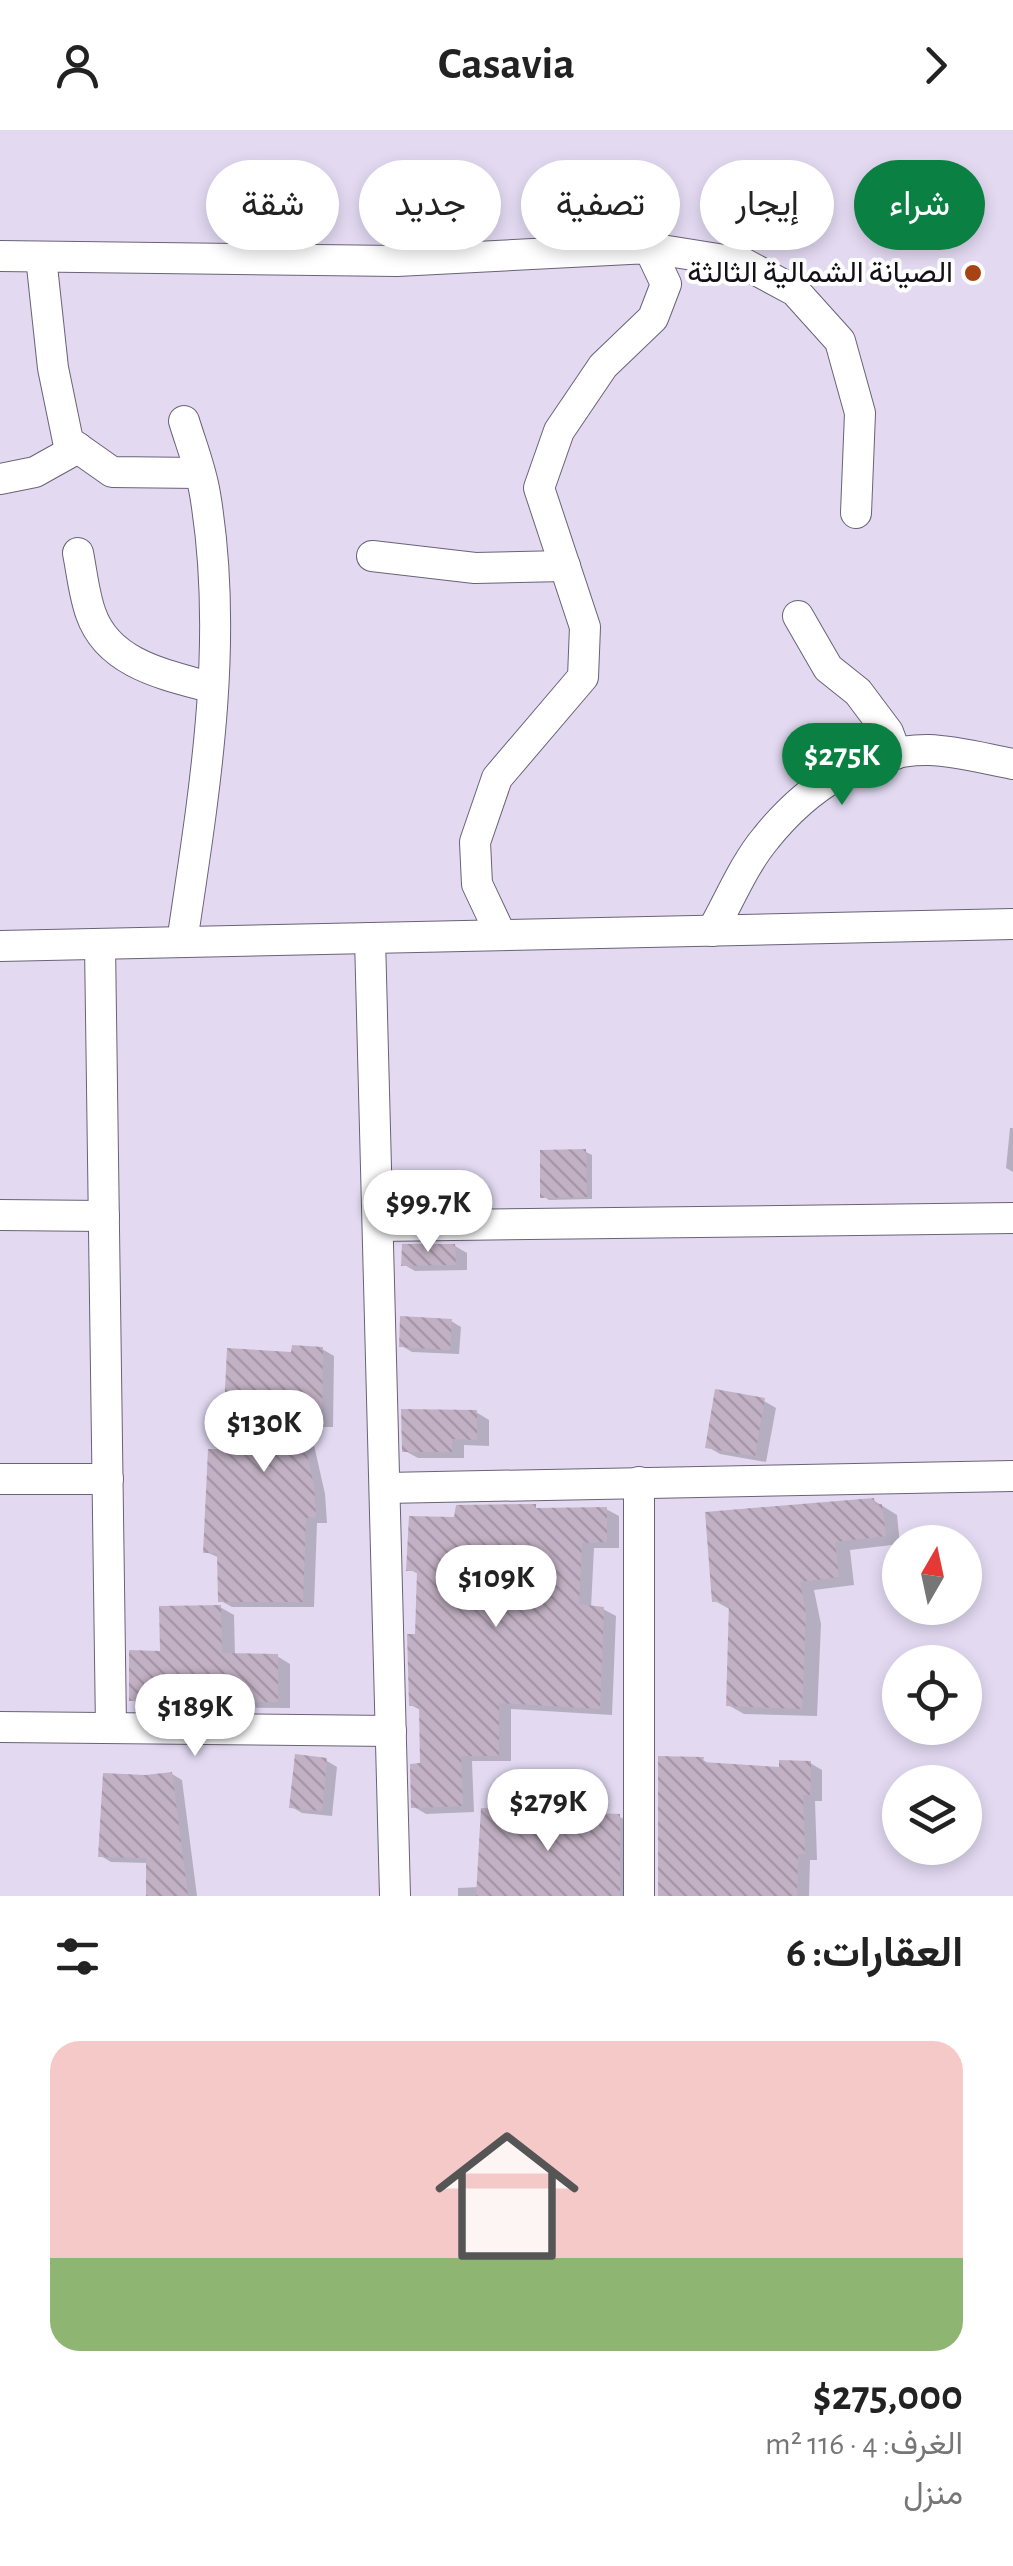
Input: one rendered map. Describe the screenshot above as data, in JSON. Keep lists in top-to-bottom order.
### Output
{
  "places": ["الصيانة الشمالية الثالثة"],
  "north": "top",
  "page": {
    "header": "Casavia",
    "chip": [
      "شراء",
      "إيجار",
      "تصفية",
      "جديد",
      "شقة"
    ],
    "price": [
      "$275K",
      "$99.7K",
      "$130K",
      "$109K",
      "$189K",
      "$279K"
    ],
    "heading": "العقارات: 6",
    "list": [
      {
        "name": "$275,000",
        "note": "الغرف: 4 · 116 m² · منزل"
      }
    ]
  }
}
